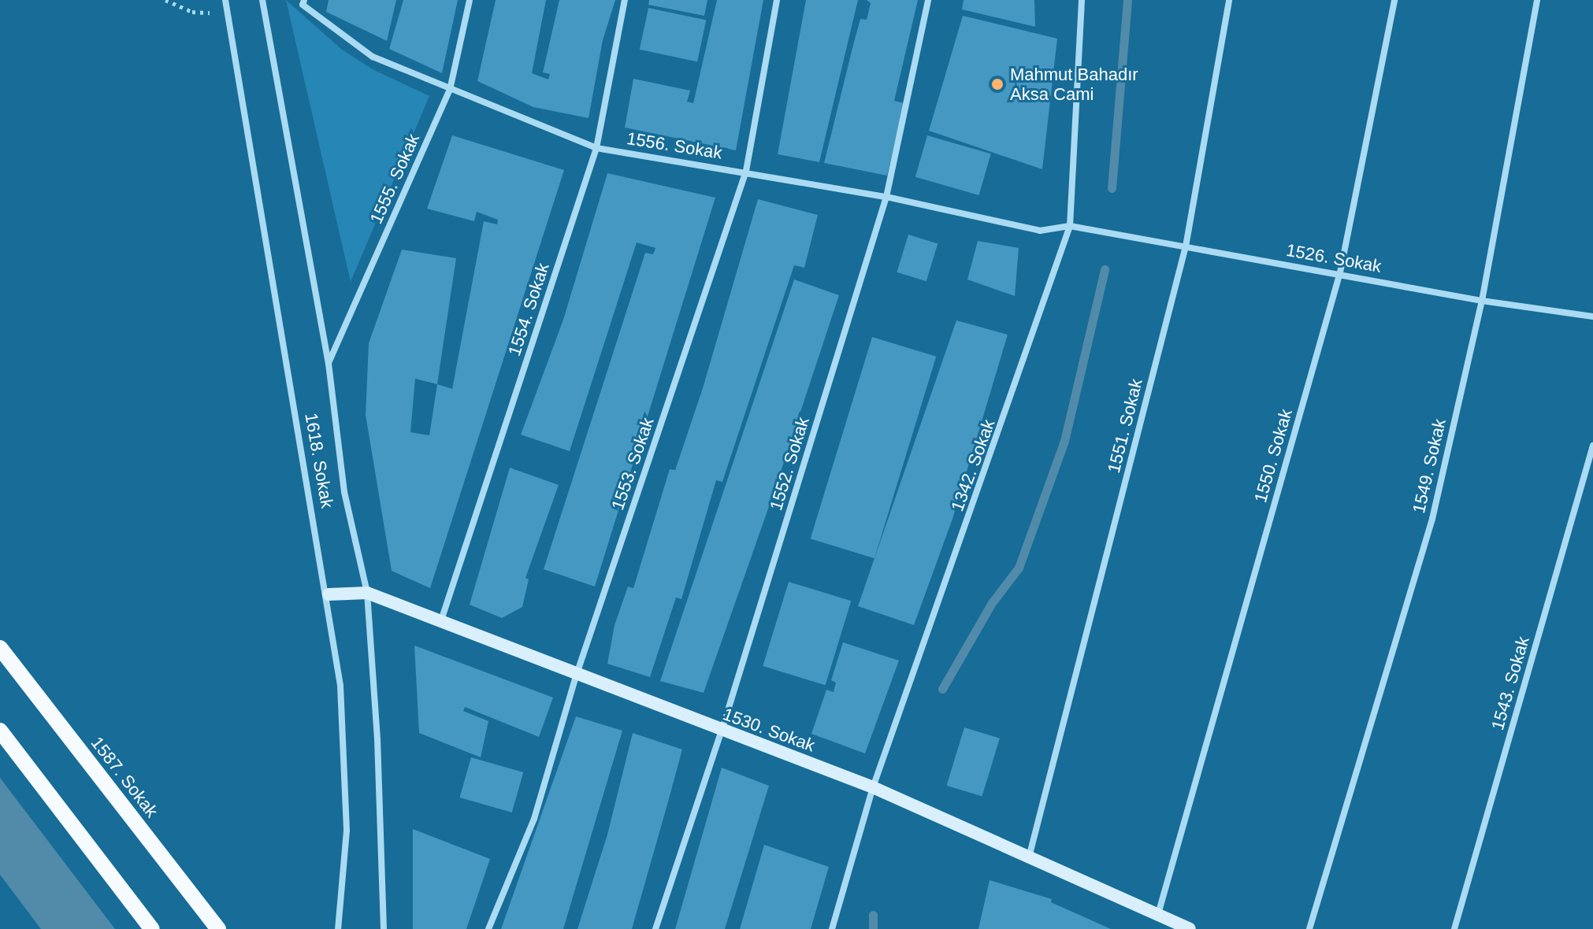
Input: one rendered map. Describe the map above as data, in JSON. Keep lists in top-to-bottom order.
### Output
{
  "streets": {
    "main road": ["1587. Sokak"],
    "street": [
      "1556. Sokak",
      "1555. Sokak",
      "1526. Sokak",
      "1554. Sokak",
      "1551. Sokak",
      "1550. Sokak",
      "1618. Sokak",
      "1553. Sokak",
      "1552. Sokak",
      "1342. Sokak",
      "1549. Sokak",
      "1543. Sokak",
      "1530. Sokak"
    ]
  },
  "crossings": [
    ["1556. Sokak", "1555. Sokak"],
    ["1556. Sokak", "1526. Sokak"],
    ["1556. Sokak", "1554. Sokak"],
    ["1556. Sokak", "1553. Sokak"],
    ["1556. Sokak", "1552. Sokak"],
    ["1556. Sokak", "1342. Sokak"],
    ["1555. Sokak", "1618. Sokak"],
    ["1526. Sokak", "1551. Sokak"],
    ["1526. Sokak", "1550. Sokak"],
    ["1526. Sokak", "1342. Sokak"],
    ["1526. Sokak", "1549. Sokak"],
    ["1554. Sokak", "1530. Sokak"],
    ["1551. Sokak", "1530. Sokak"],
    ["1550. Sokak", "1530. Sokak"],
    ["1618. Sokak", "1530. Sokak"],
    ["1553. Sokak", "1530. Sokak"],
    ["1552. Sokak", "1530. Sokak"],
    ["1342. Sokak", "1530. Sokak"]
  ],
  "places": ["Mahmut Bahadır Aksa Cami"]
}
